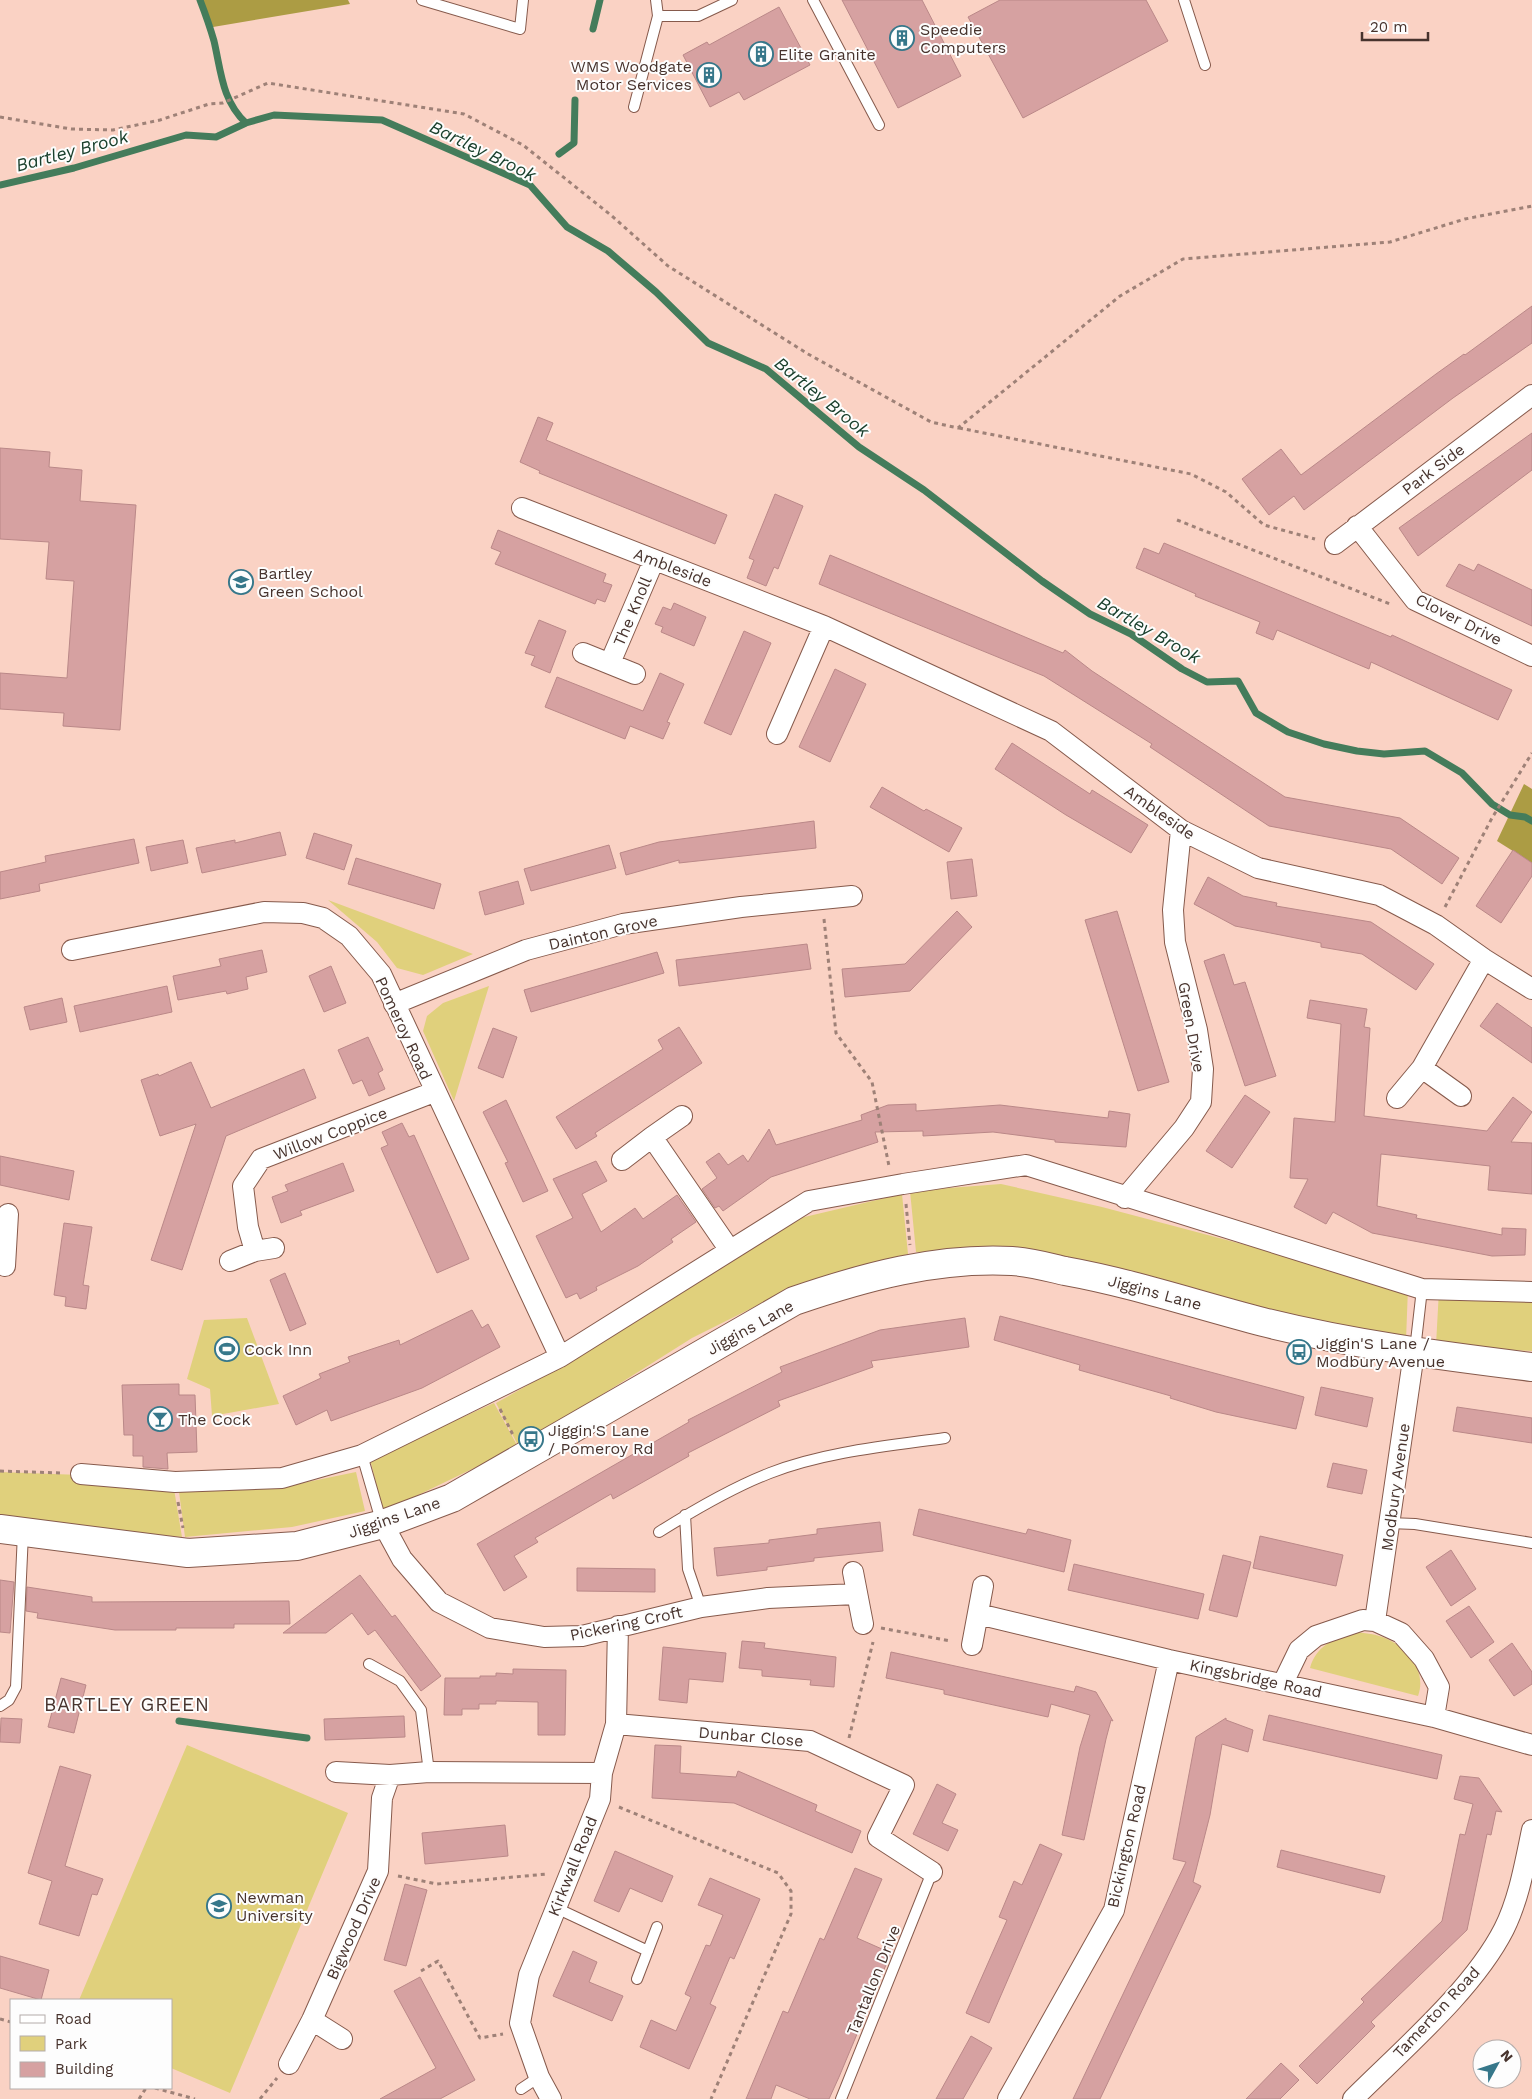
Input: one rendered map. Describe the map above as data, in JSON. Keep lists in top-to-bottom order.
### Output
{
  "streets": {
    "street": [
      "Park Side",
      "Ambleside",
      "The Knoll",
      "Clover Drive",
      "Dainton Grove",
      "Green Drive",
      "Pomeroy Road",
      "Willow Coppice",
      "Jiggins Lane",
      "Modbury Avenue",
      "Pickering Croft",
      "Kingsbridge Road",
      "Dunbar Close",
      "Bickington Road",
      "Kirkwall Road",
      "Bigwood Drive",
      "Tamerton Road"
    ],
    "lane": ["Tantallon Drive"]
  },
  "crossings": [
    ["Park Side", "Clover Drive"],
    ["Ambleside", "The Knoll"],
    ["Ambleside", "Green Drive"],
    ["Dainton Grove", "Pomeroy Road"],
    ["Pomeroy Road", "Willow Coppice"],
    ["Jiggins Lane", "Modbury Avenue"],
    ["Jiggins Lane", "Pickering Croft"],
    ["Pickering Croft", "Kirkwall Road"],
    ["Kingsbridge Road", "Bickington Road"],
    ["Dunbar Close", "Kirkwall Road"],
    ["Dunbar Close", "Tantallon Drive"]
  ],
  "districts": ["BARTLEY GREEN"],
  "water": ["Bartley Brook"],
  "places": {
    "building": ["Speedie Computers", "Elite Granite", "WMS Woodgate Motor Services"],
    "school or university": ["Bartley Green School", "Newman University"],
    "sports": ["Cock Inn"],
    "bus stop": ["Jiggin'S Lane / Modbury Avenue", "Jiggin'S Lane / Pomeroy Rd"],
    "bar": ["The Cock"]
  },
  "legend": ["Road", "Park", "Building"],
  "scale_bar": "20 m",
  "north": "top right"
}
